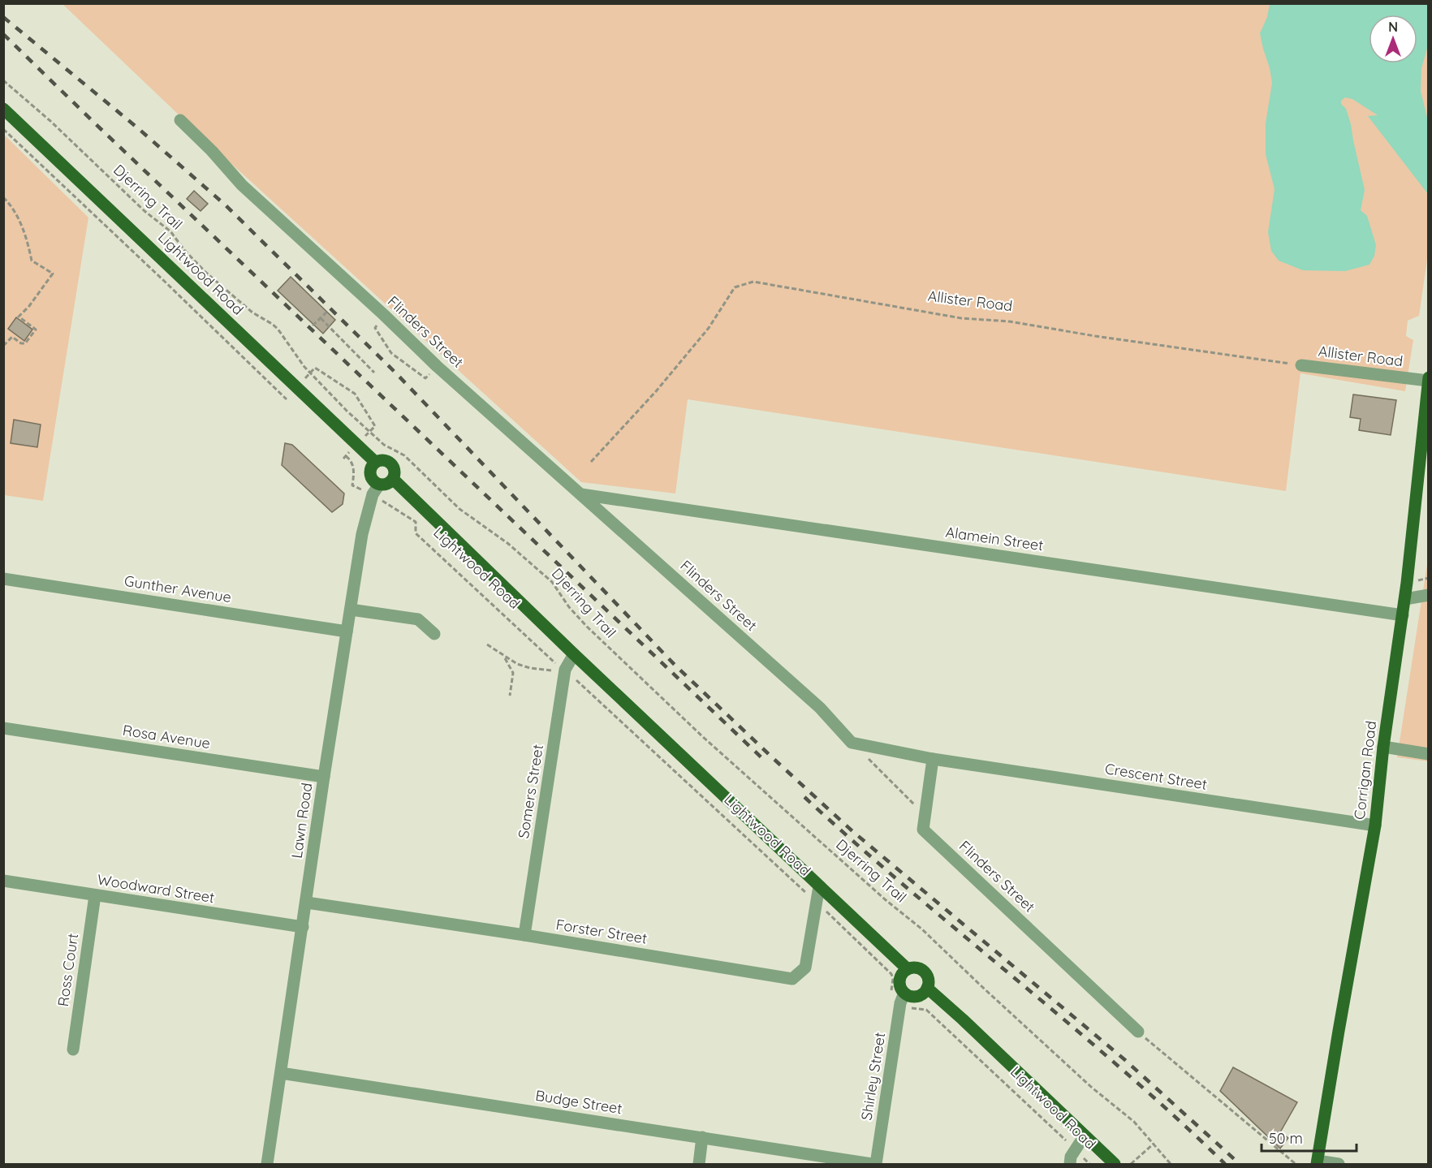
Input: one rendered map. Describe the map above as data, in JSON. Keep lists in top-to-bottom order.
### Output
{
  "streets": {
    "main road": ["Lightwood Road", "Corrigan Road"],
    "street": [
      "Allister Road",
      "Flinders Street",
      "Alamein Street",
      "Gunther Avenue",
      "Rosa Avenue",
      "Crescent Street",
      "Somers Street",
      "Lawn Road",
      "Woodward Street",
      "Forster Street",
      "Ross Court",
      "Shirley Street",
      "Budge Street"
    ],
    "path": ["Djerring Trail"]
  },
  "crossings": [
    ["Lightwood Road", "Somers Street"],
    ["Lightwood Road", "Lawn Road"],
    ["Lightwood Road", "Forster Street"],
    ["Lightwood Road", "Shirley Street"],
    ["Allister Road", "Corrigan Road"],
    ["Flinders Street", "Alamein Street"],
    ["Flinders Street", "Crescent Street"],
    ["Alamein Street", "Corrigan Road"],
    ["Gunther Avenue", "Lawn Road"],
    ["Rosa Avenue", "Lawn Road"],
    ["Corrigan Road", "Crescent Street"],
    ["Somers Street", "Forster Street"],
    ["Lawn Road", "Woodward Street"],
    ["Lawn Road", "Forster Street"],
    ["Lawn Road", "Budge Street"],
    ["Woodward Street", "Ross Court"]
  ],
  "scale_bar": "50 m",
  "north": "top"
}
